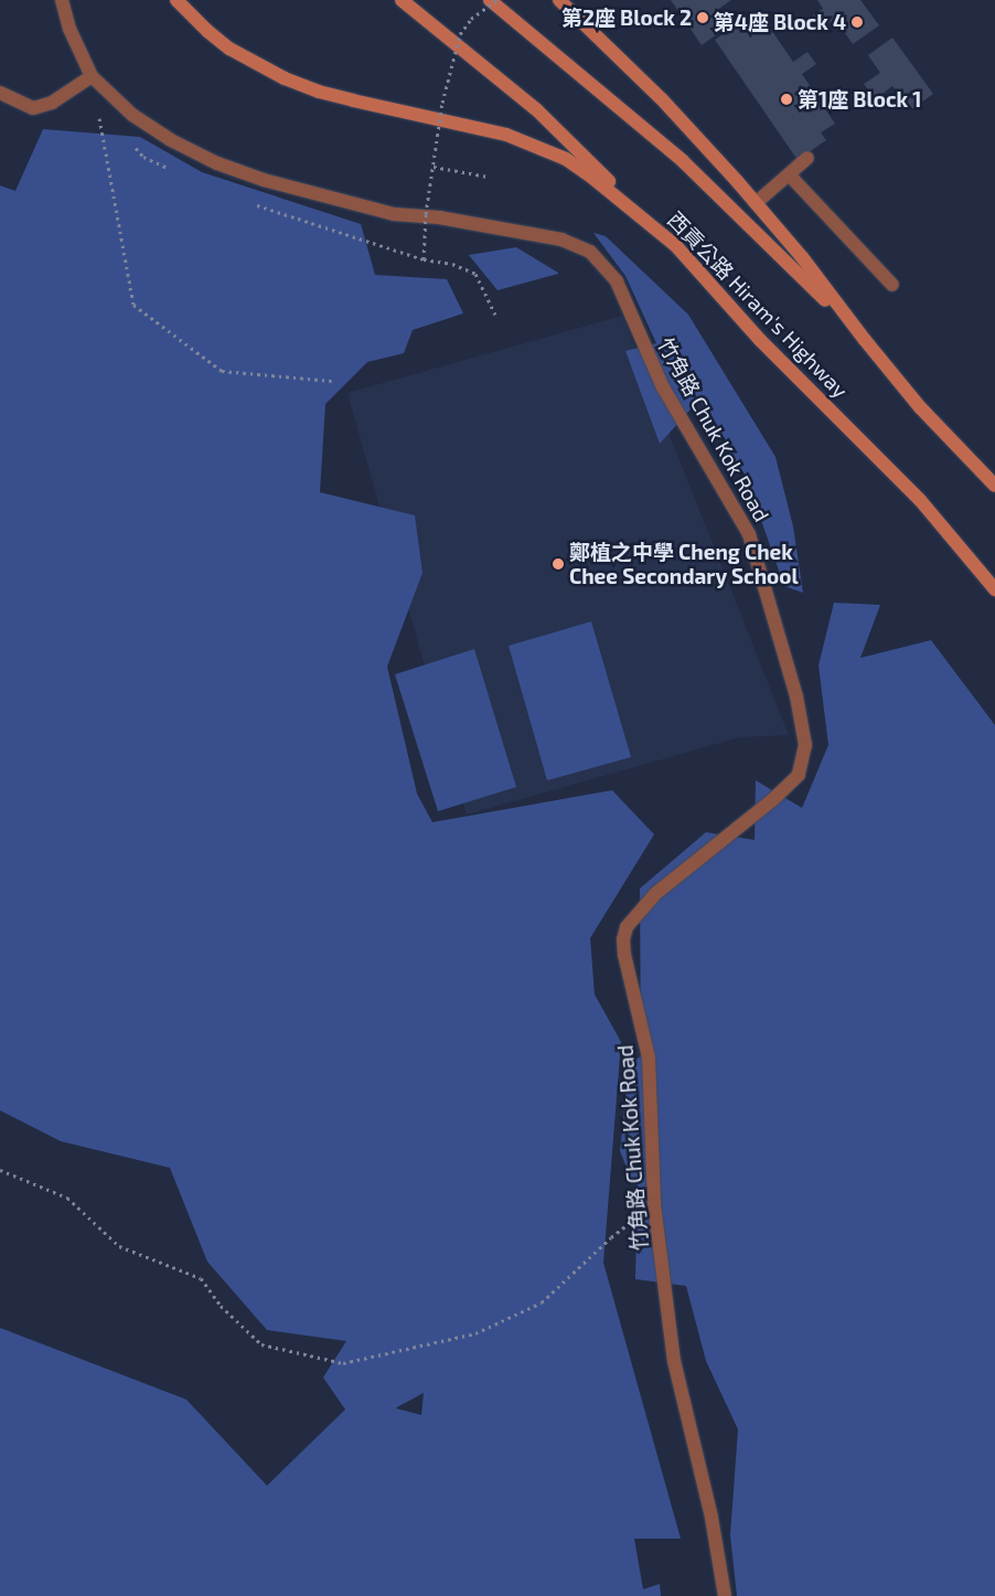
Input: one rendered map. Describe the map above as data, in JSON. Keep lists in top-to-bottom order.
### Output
{
  "streets": {
    "main road": ["西貢公路 Hiram's Highway"],
    "street": ["竹角路 Chuk Kok Road"]
  },
  "places": [
    "第2座 Block 2",
    "第4座 Block 4",
    "第1座 Block 1",
    "鄭植之中學 Cheng Chek Chee Secondary School"
  ]
}
